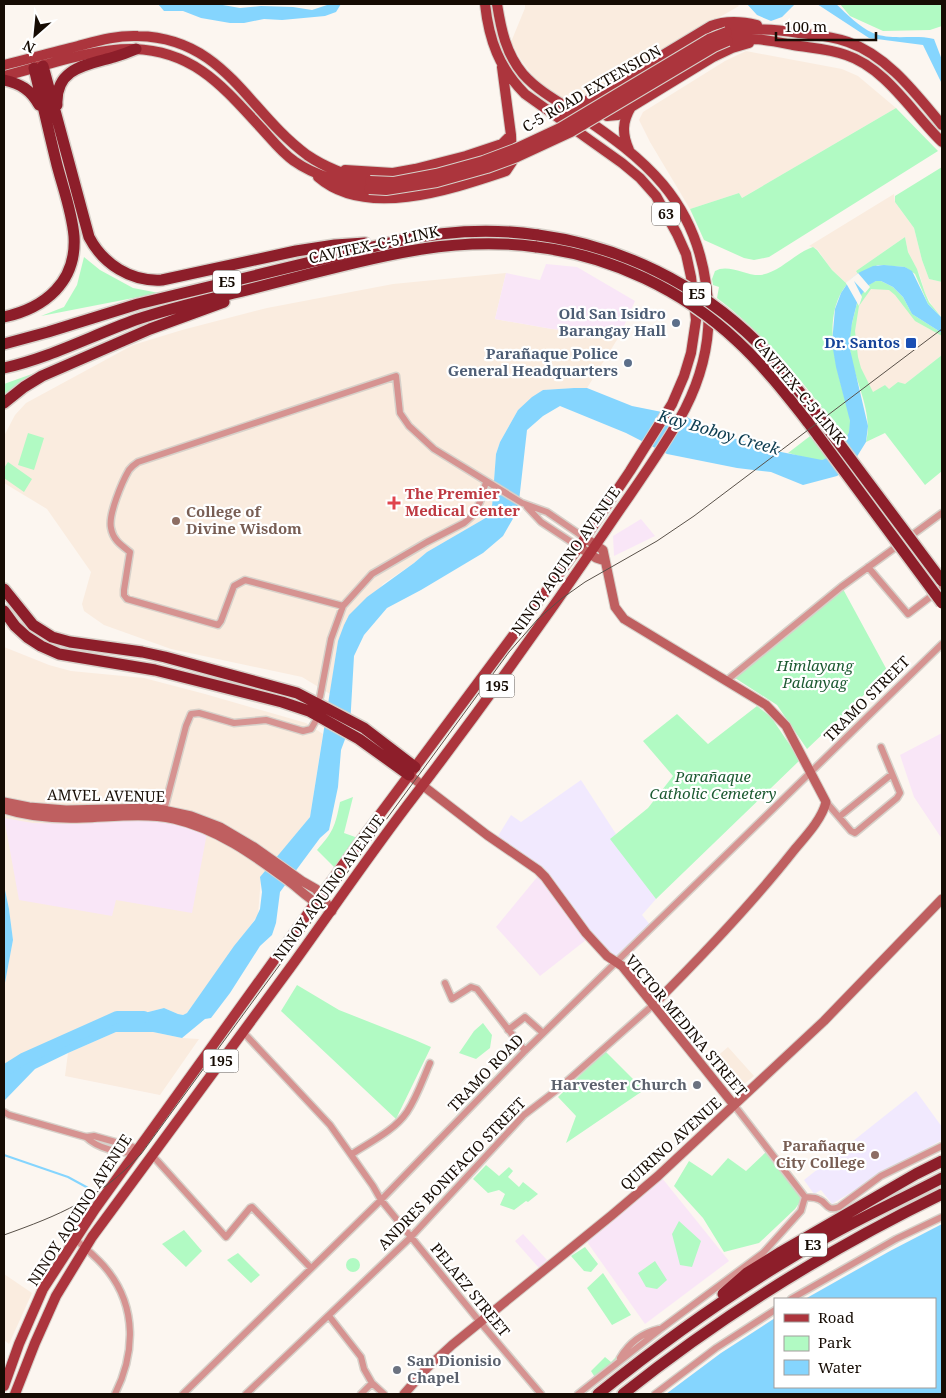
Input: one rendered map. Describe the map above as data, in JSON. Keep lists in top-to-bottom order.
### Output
{
  "streets": {
    "highway": ["CAVITEX–C-5 LINK", "E5", "E3"],
    "main road": [
      "C-5 ROAD EXTENSION",
      "63",
      "NINOY AQUINO AVENUE",
      "195",
      "AMVEL AVENUE",
      "VICTOR MEDINA STREET",
      "QUIRINO AVENUE",
      "ANDRES BONIFACIO STREET"
    ],
    "street": ["TRAMO STREET", "TRAMO ROAD", "PELAEZ STREET"]
  },
  "crossings": [
    ["63", "NINOY AQUINO AVENUE"],
    ["NINOY AQUINO AVENUE", "AMVEL AVENUE"],
    ["NINOY AQUINO AVENUE", "VICTOR MEDINA STREET"],
    ["NINOY AQUINO AVENUE", "PELAEZ STREET"],
    ["TRAMO STREET", "TRAMO ROAD"],
    ["VICTOR MEDINA STREET", "TRAMO ROAD"],
    ["VICTOR MEDINA STREET", "QUIRINO AVENUE"],
    ["VICTOR MEDINA STREET", "ANDRES BONIFACIO STREET"],
    ["TRAMO ROAD", "PELAEZ STREET"],
    ["QUIRINO AVENUE", "PELAEZ STREET"],
    ["ANDRES BONIFACIO STREET", "PELAEZ STREET"]
  ],
  "water": ["Kay Boboy Creek"],
  "parks": ["Himlayang Palanyag", "Parañaque Catholic Cemetery"],
  "places": {
    "other": [
      "Old San Isidro Barangay Hall",
      "Parañaque Police General Headquarters",
      "College of Divine Wisdom",
      "Harvester Church",
      "Parañaque City College",
      "San Dionisio Chapel"
    ],
    "transit": ["Dr. Santos"],
    "health": ["The Premier Medical Center"]
  },
  "legend": ["Road", "Park", "Water"],
  "scale_bar": "100 m",
  "north": "bottom left"
}
